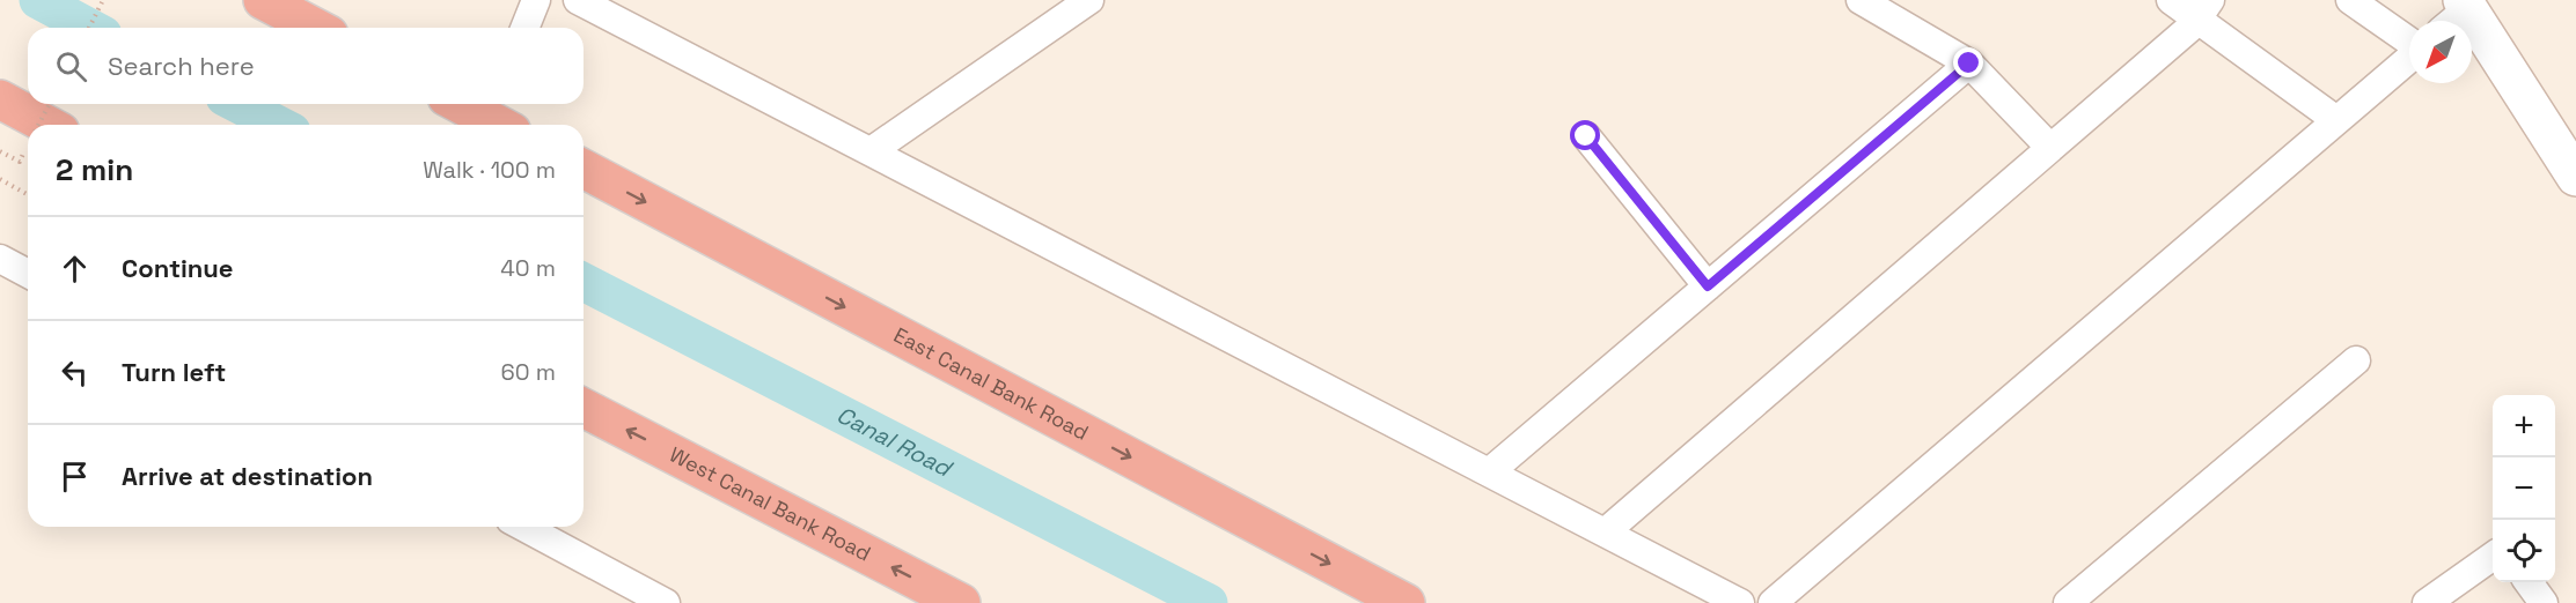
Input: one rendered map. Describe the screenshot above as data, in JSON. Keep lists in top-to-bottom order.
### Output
{
  "streets": {
    "highway": ["East Canal Bank Road", "West Canal Bank Road"]
  },
  "one_way": ["East Canal Bank Road", "West Canal Bank Road"],
  "water": ["Canal Road"],
  "north": "bottom left",
  "page": {
    "search": "Search here",
    "heading": ["2 min", "Walk · 100 m"],
    "list": [
      ["Continue", "40 m"],
      ["Turn left", "60 m"],
      "Arrive at destination"
    ],
    "map_buttons": ["+", "−"]
  }
}
